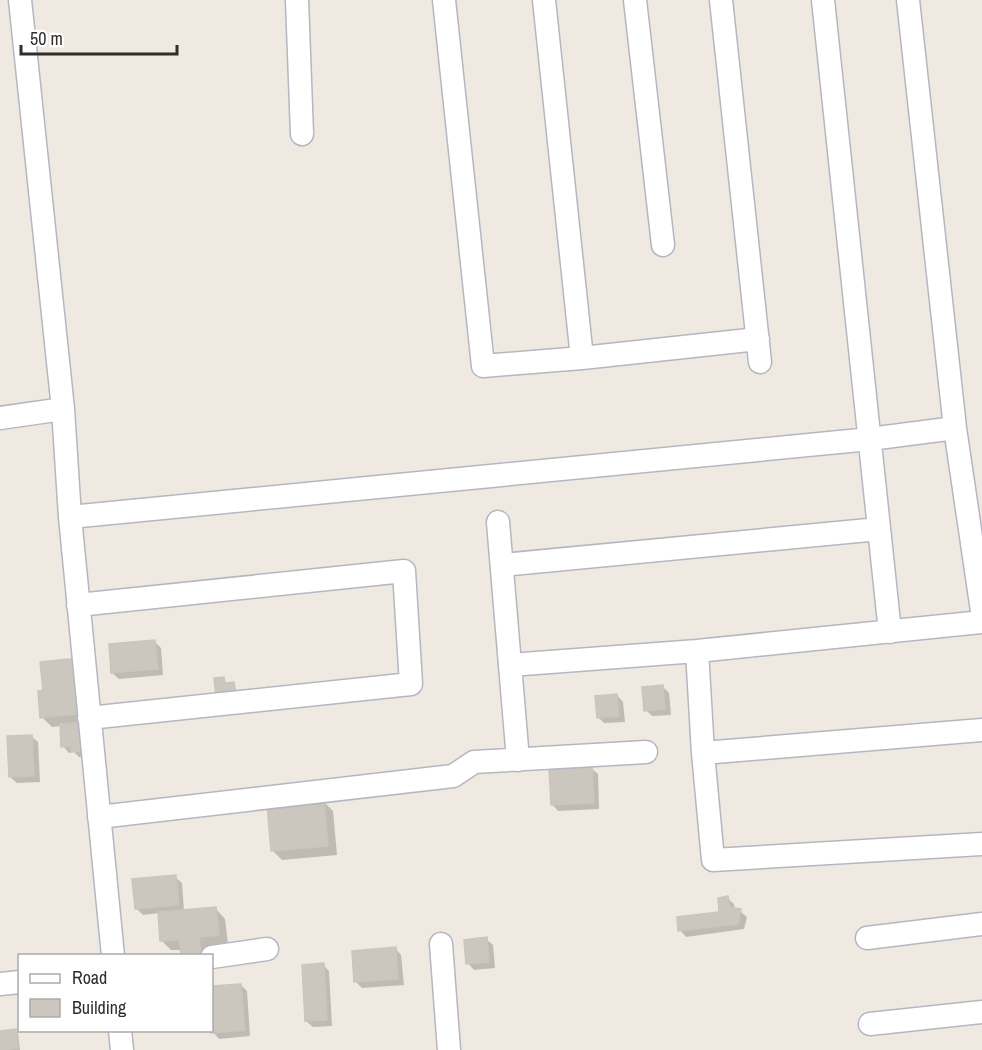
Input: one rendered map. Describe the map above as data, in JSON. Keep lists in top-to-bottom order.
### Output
{
  "legend": ["Road", "Building"],
  "scale_bar": "50 m"
}
